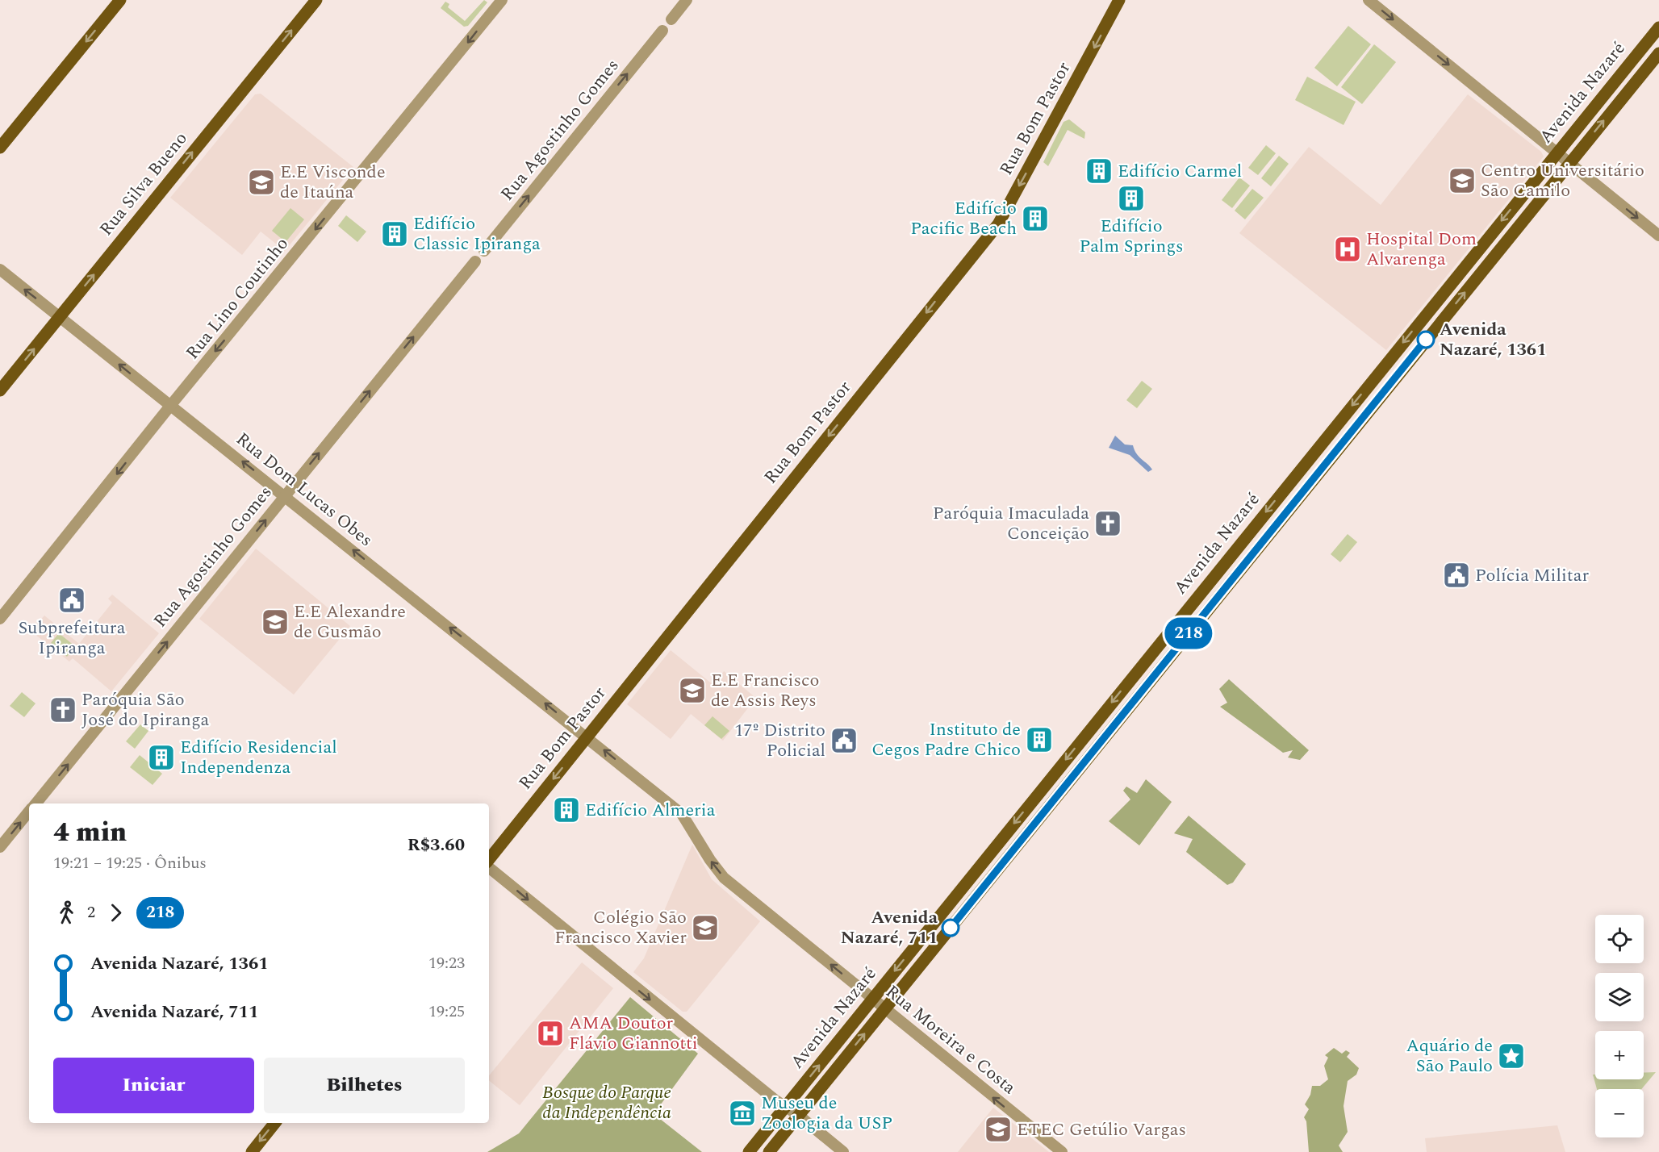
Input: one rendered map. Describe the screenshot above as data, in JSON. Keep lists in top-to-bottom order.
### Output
{
  "streets": {
    "main road": ["Avenida Nazaré", "Rua Bom Pastor", "Rua Silva Bueno"],
    "street": [
      "Rua Agostinho Gomes",
      "Rua Lino Coutinho",
      "Rua Dom Lucas Obes",
      "Rua Moreira e Costa"
    ]
  },
  "crossings": [
    ["Avenida Nazaré", "Rua Moreira e Costa"],
    ["Rua Bom Pastor", "Rua Dom Lucas Obes"],
    ["Rua Bom Pastor", "Rua Moreira e Costa"],
    ["Rua Agostinho Gomes", "Rua Dom Lucas Obes"],
    ["Rua Silva Bueno", "Rua Dom Lucas Obes"],
    ["Rua Lino Coutinho", "Rua Dom Lucas Obes"],
    ["Rua Dom Lucas Obes", "Rua Moreira e Costa"]
  ],
  "one_way": [
    "Rua Bom Pastor",
    "Rua Agostinho Gomes",
    "Rua Silva Bueno",
    "Rua Lino Coutinho",
    "Rua Dom Lucas Obes",
    "Rua Moreira e Costa"
  ],
  "parks": ["Bosque do Parque da Independência"],
  "places": {
    "building": [
      "Edifício Carmel",
      "Edifício Palm Springs",
      "Edifício Pacific Beach",
      "Edifício Classic Ipiranga",
      "Instituto de Cegos Padre Chico",
      "Edifício Residencial Independenza",
      "Edifício Almeria"
    ],
    "school or university": [
      "Centro Universitário São Camilo",
      "E.E Visconde de Itaúna",
      "E.E Alexandre de Gusmão",
      "E.E Francisco de Assis Reys",
      "Colégio São Francisco Xavier",
      "ETEC Getúlio Vargas"
    ],
    "hospital": ["Hospital Dom Alvarenga", "AMA Doutor Flávio Giannotti"],
    "other": ["Avenida Nazaré, 1361", "Avenida Nazaré, 711"],
    "church": ["Paróquia Imaculada Conceição", "Paróquia São José do Ipiranga"],
    "public building": ["Polícia Militar", "Subprefeitura Ipiranga", "17º Distrito Policial"],
    "place": ["Aquário de São Paulo"],
    "museum": ["Museu de Zoologia da USP"]
  },
  "lines": ["bus line 218"],
  "page": {
    "on_map": "218",
    "heading": ["4 min", "19:21 – 19:25 · Ônibus", "R$3.60"],
    "legs": ["2", "218"],
    "map_buttons": ["+", "−"],
    "list": [
      {
        "name": "Avenida Nazaré, 1361",
        "value": "19:23"
      },
      {
        "name": "Avenida Nazaré, 711",
        "value": "19:25"
      }
    ],
    "buttons": ["Iniciar", "Bilhetes"]
  }
}
